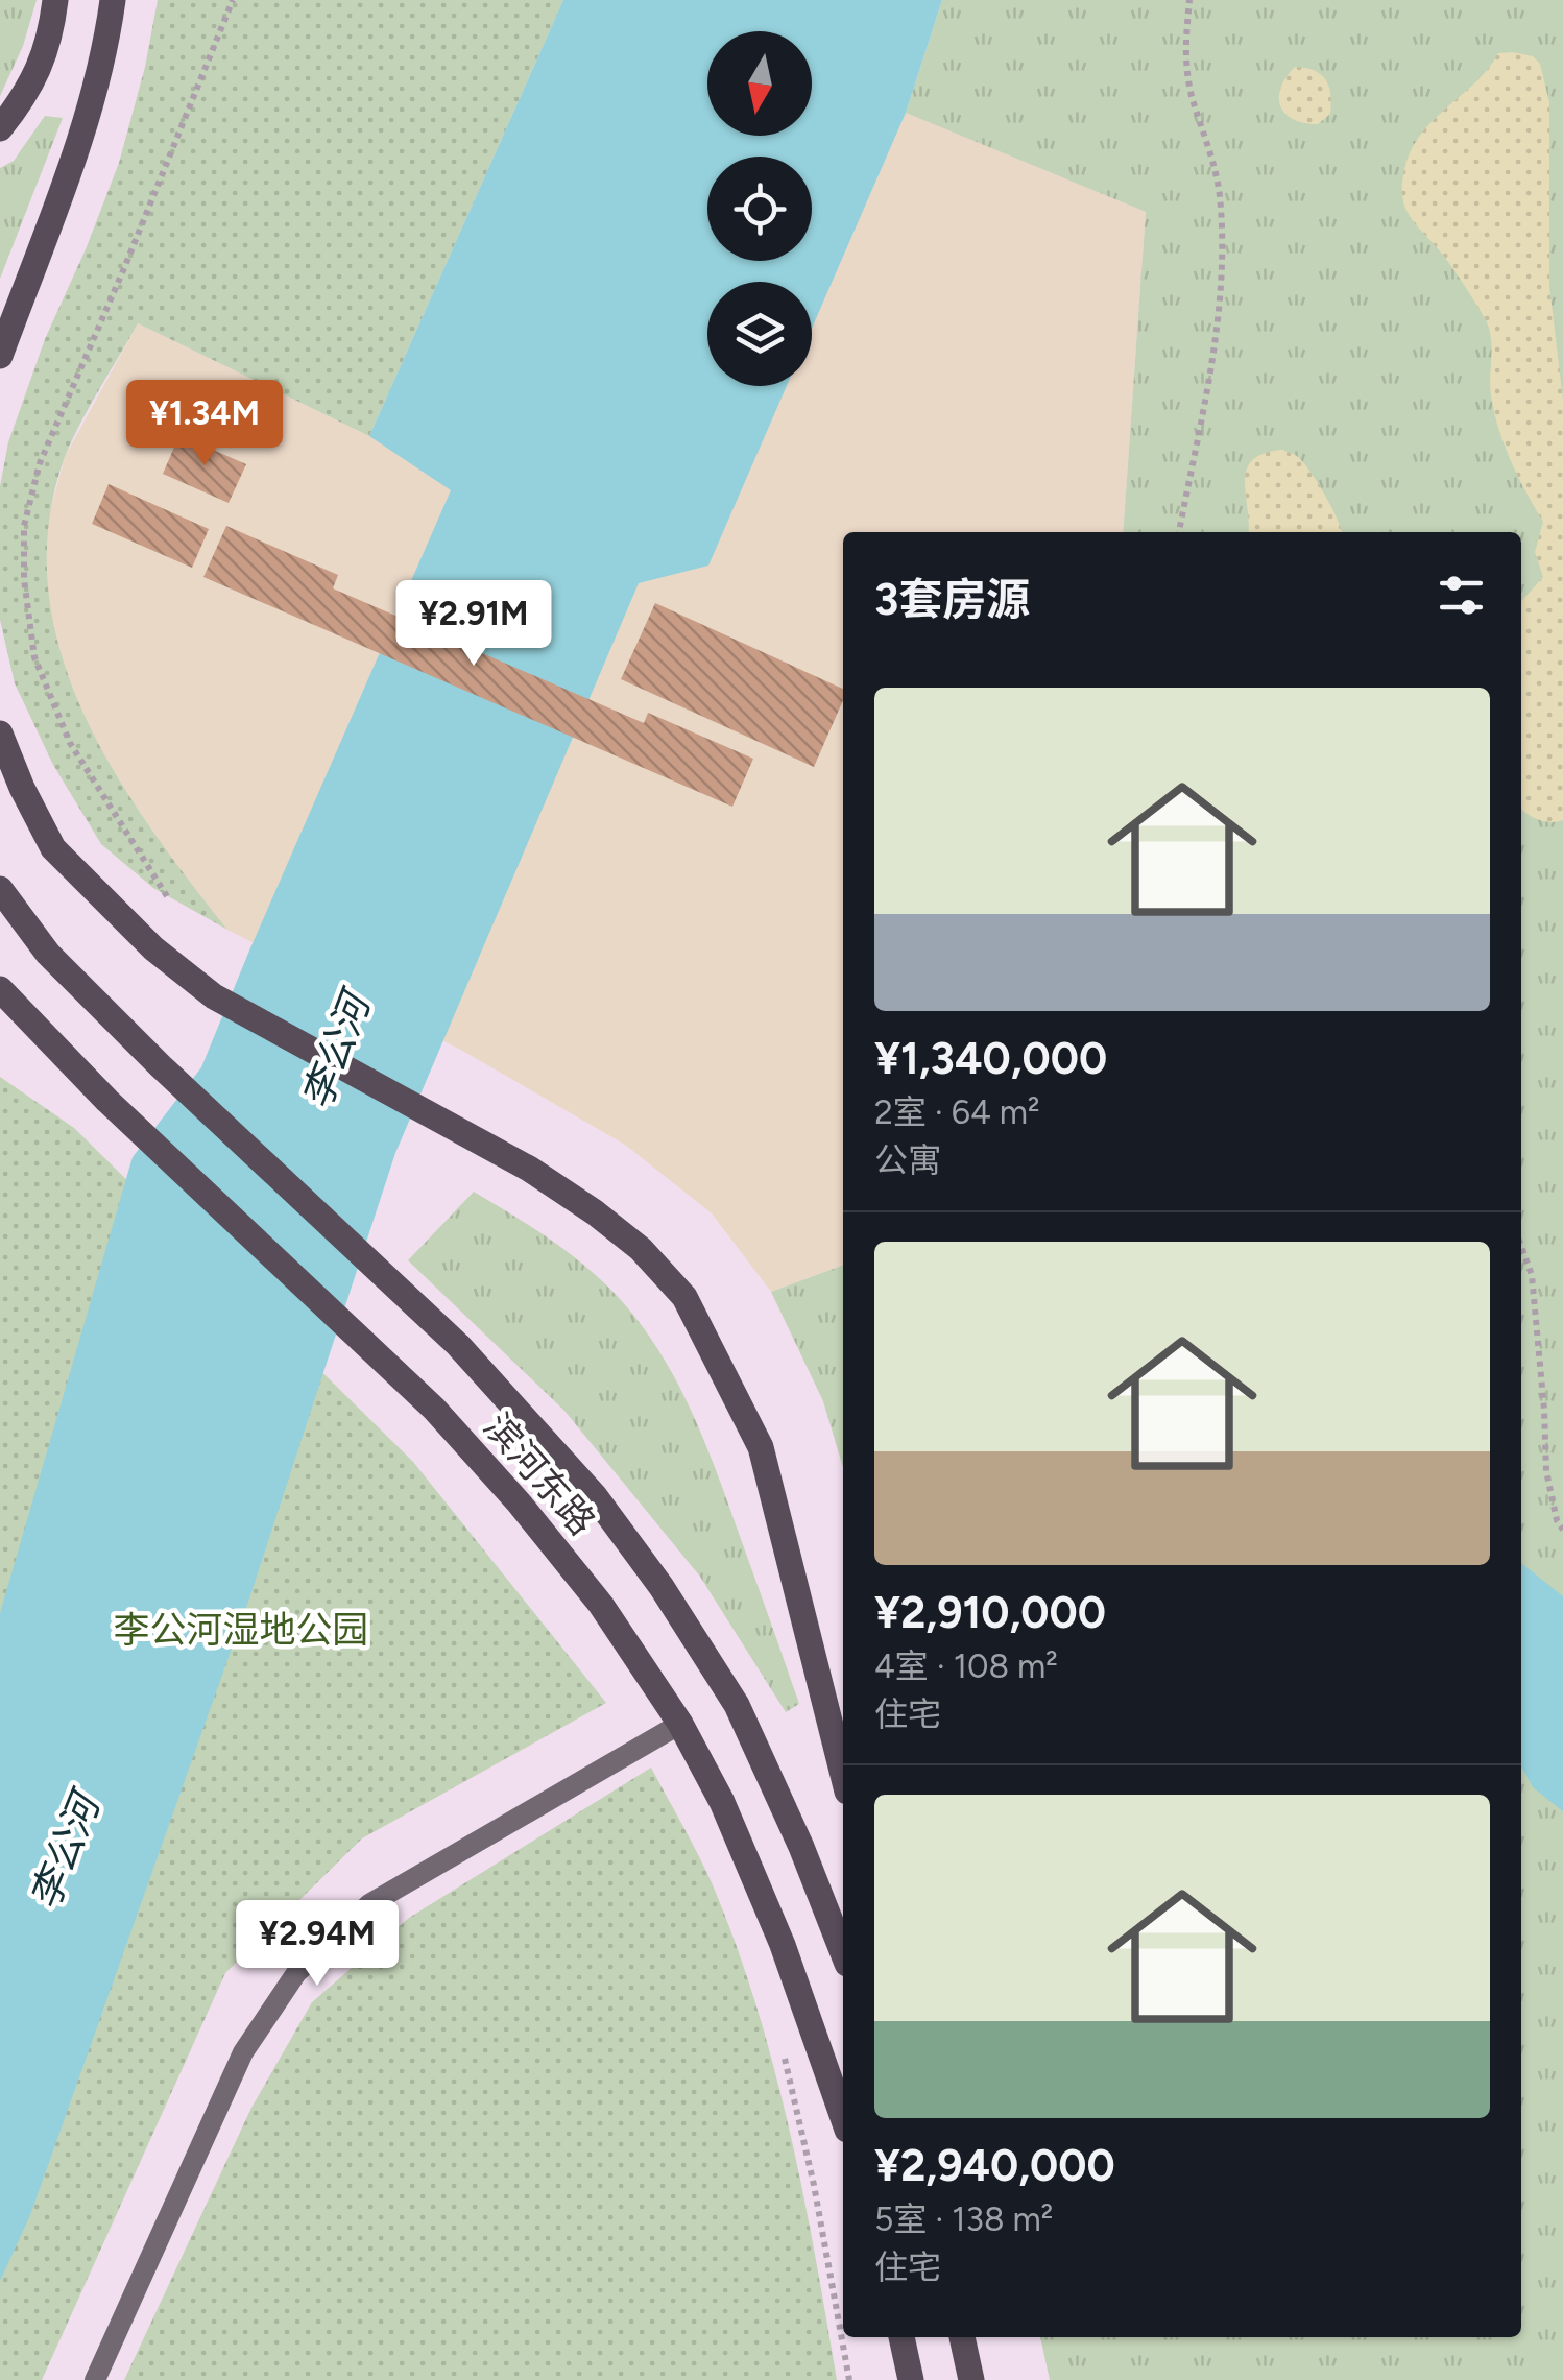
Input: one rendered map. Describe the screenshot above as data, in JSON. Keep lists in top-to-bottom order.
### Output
{
  "streets": {
    "main road": ["滨河东路"]
  },
  "water": ["李公河"],
  "parks": ["李公河湿地公园"],
  "north": "bottom",
  "page": {
    "price": ["¥1.34M", "¥2.91M", "¥2.94M"],
    "heading": "3套房源",
    "list": [
      {
        "name": "¥1,340,000",
        "note": "2室 · 64 m² · 公寓"
      },
      {
        "name": "¥2,910,000",
        "note": "4室 · 108 m² · 住宅"
      },
      {
        "name": "¥2,940,000",
        "note": "5室 · 138 m² · 住宅"
      }
    ]
  }
}
